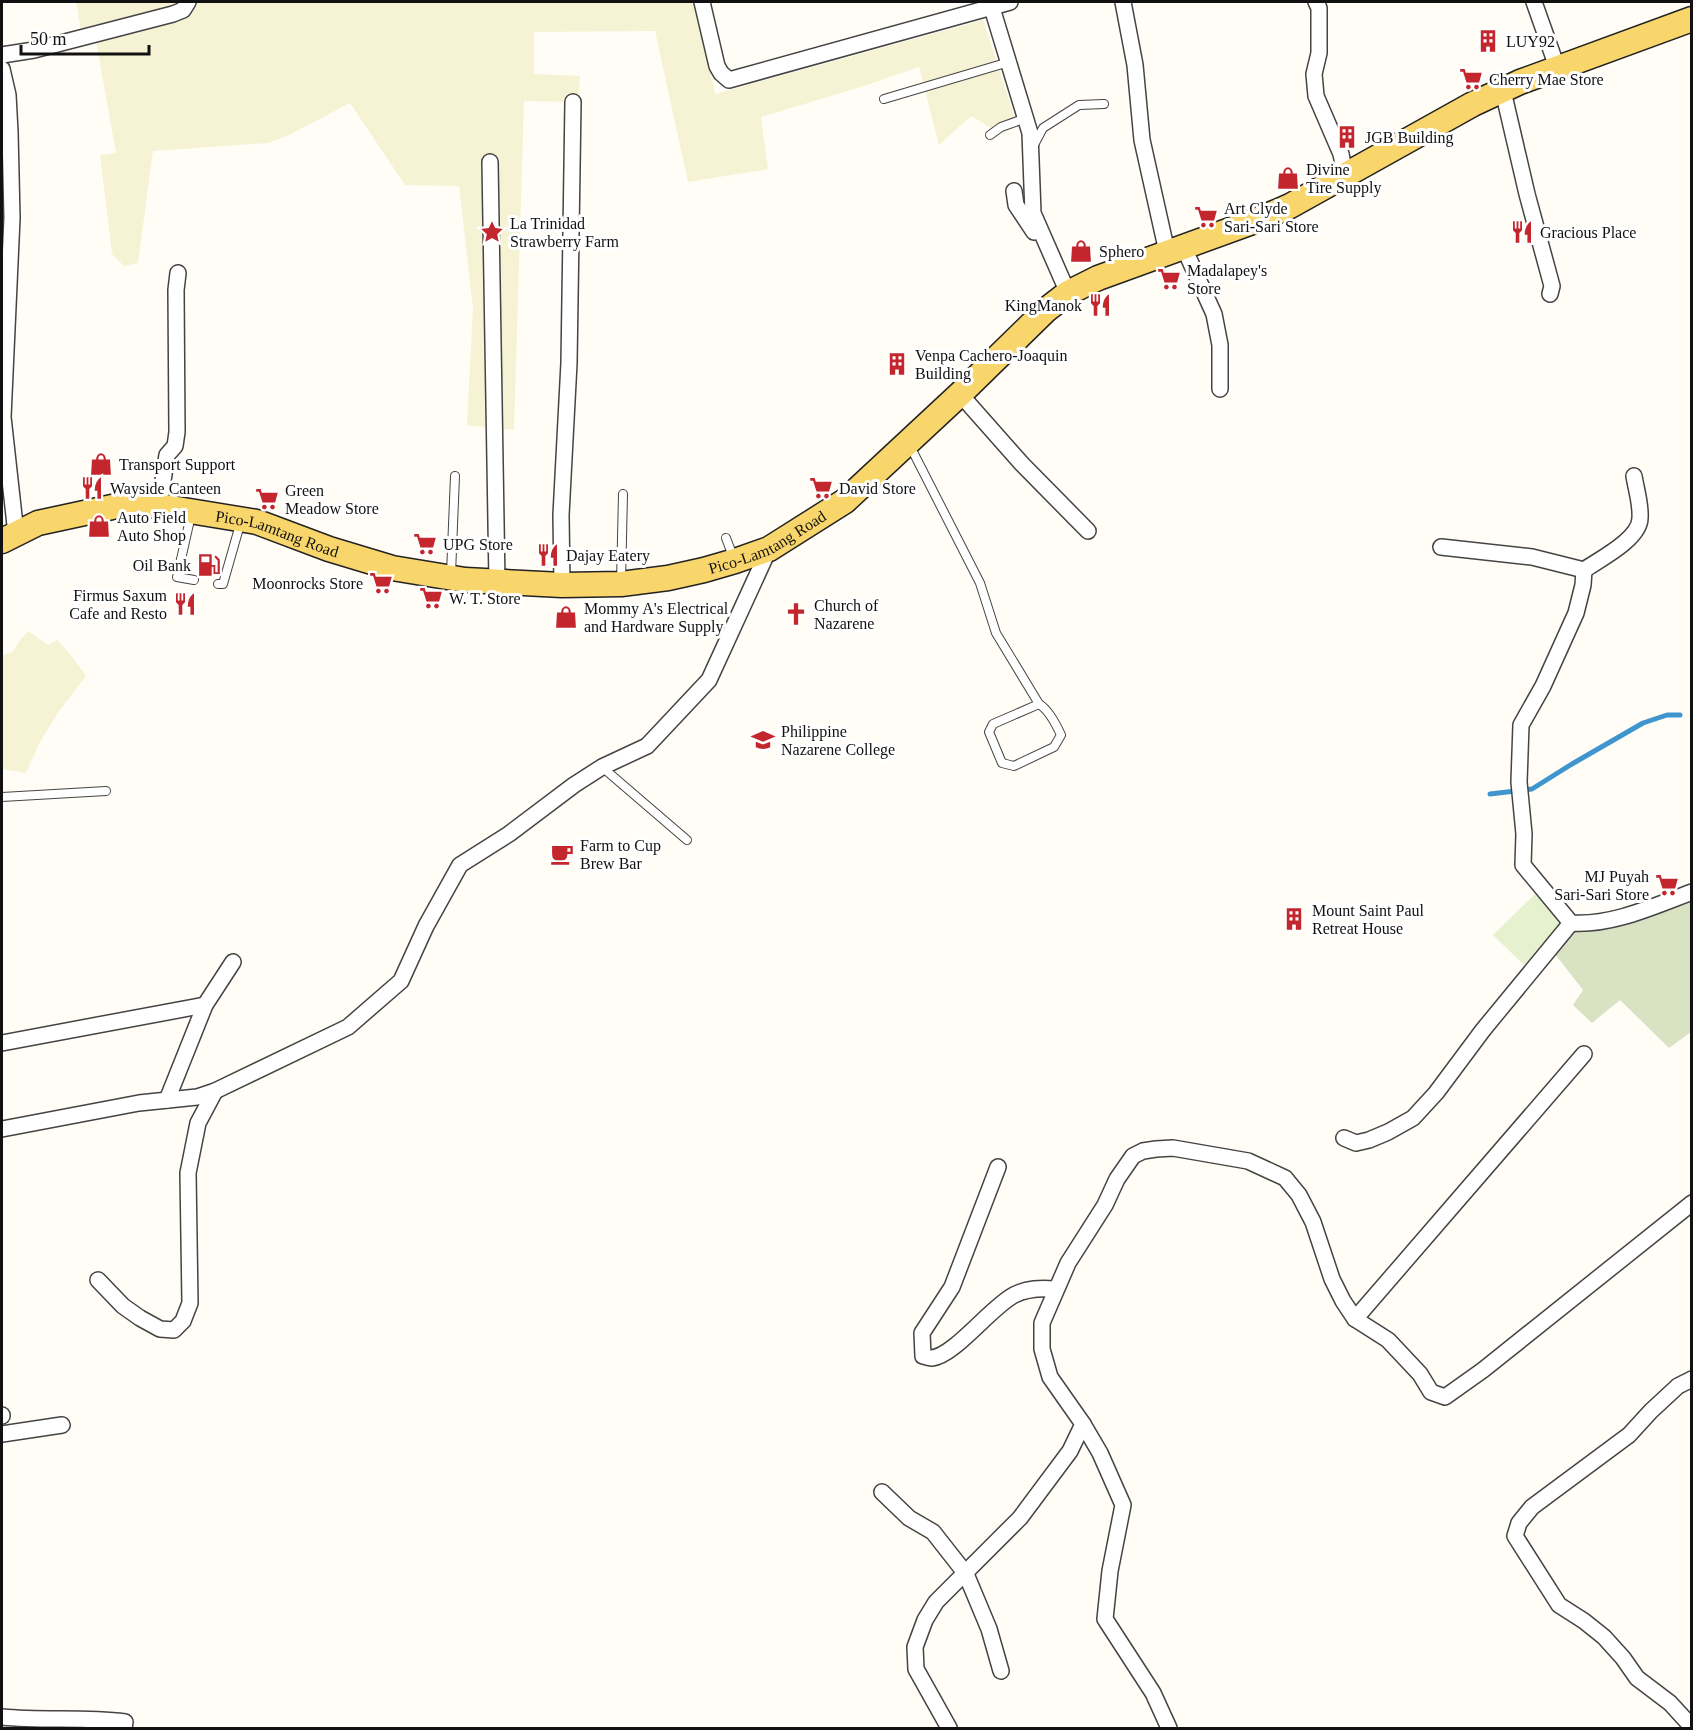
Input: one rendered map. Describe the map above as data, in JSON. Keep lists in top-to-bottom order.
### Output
{
  "streets": {
    "main road": ["Pico-Lamtang Road"]
  },
  "places": {
    "building": [
      "LUY92",
      "JGB Building",
      "Venpa Cachero-Joaquin Building",
      "Mount Saint Paul Retreat House"
    ],
    "supermarket": [
      "Cherry Mae Store",
      "Art Clyde Sari-Sari Store",
      "Madalapey's Store",
      "David Store",
      "Green Meadow Store",
      "UPG Store",
      "Moonrocks Store",
      "W. T. Store",
      "MJ Puyah Sari-Sari Store"
    ],
    "shop": [
      "Divine Tire Supply",
      "Sphero",
      "Transport Support",
      "Auto Field Auto Shop",
      "Mommy A's Electrical and Hardware Supply"
    ],
    "place": ["La Trinidad Strawberry Farm"],
    "restaurant": [
      "Gracious Place",
      "KingManok",
      "Wayside Canteen",
      "Dajay Eatery",
      "Firmus Saxum Cafe and Resto"
    ],
    "fuel station": ["Oil Bank"],
    "church": ["Church of Nazarene"],
    "school or university": ["Philippine Nazarene College"],
    "cafe": ["Farm to Cup Brew Bar"]
  },
  "scale_bar": "50 m"
}
